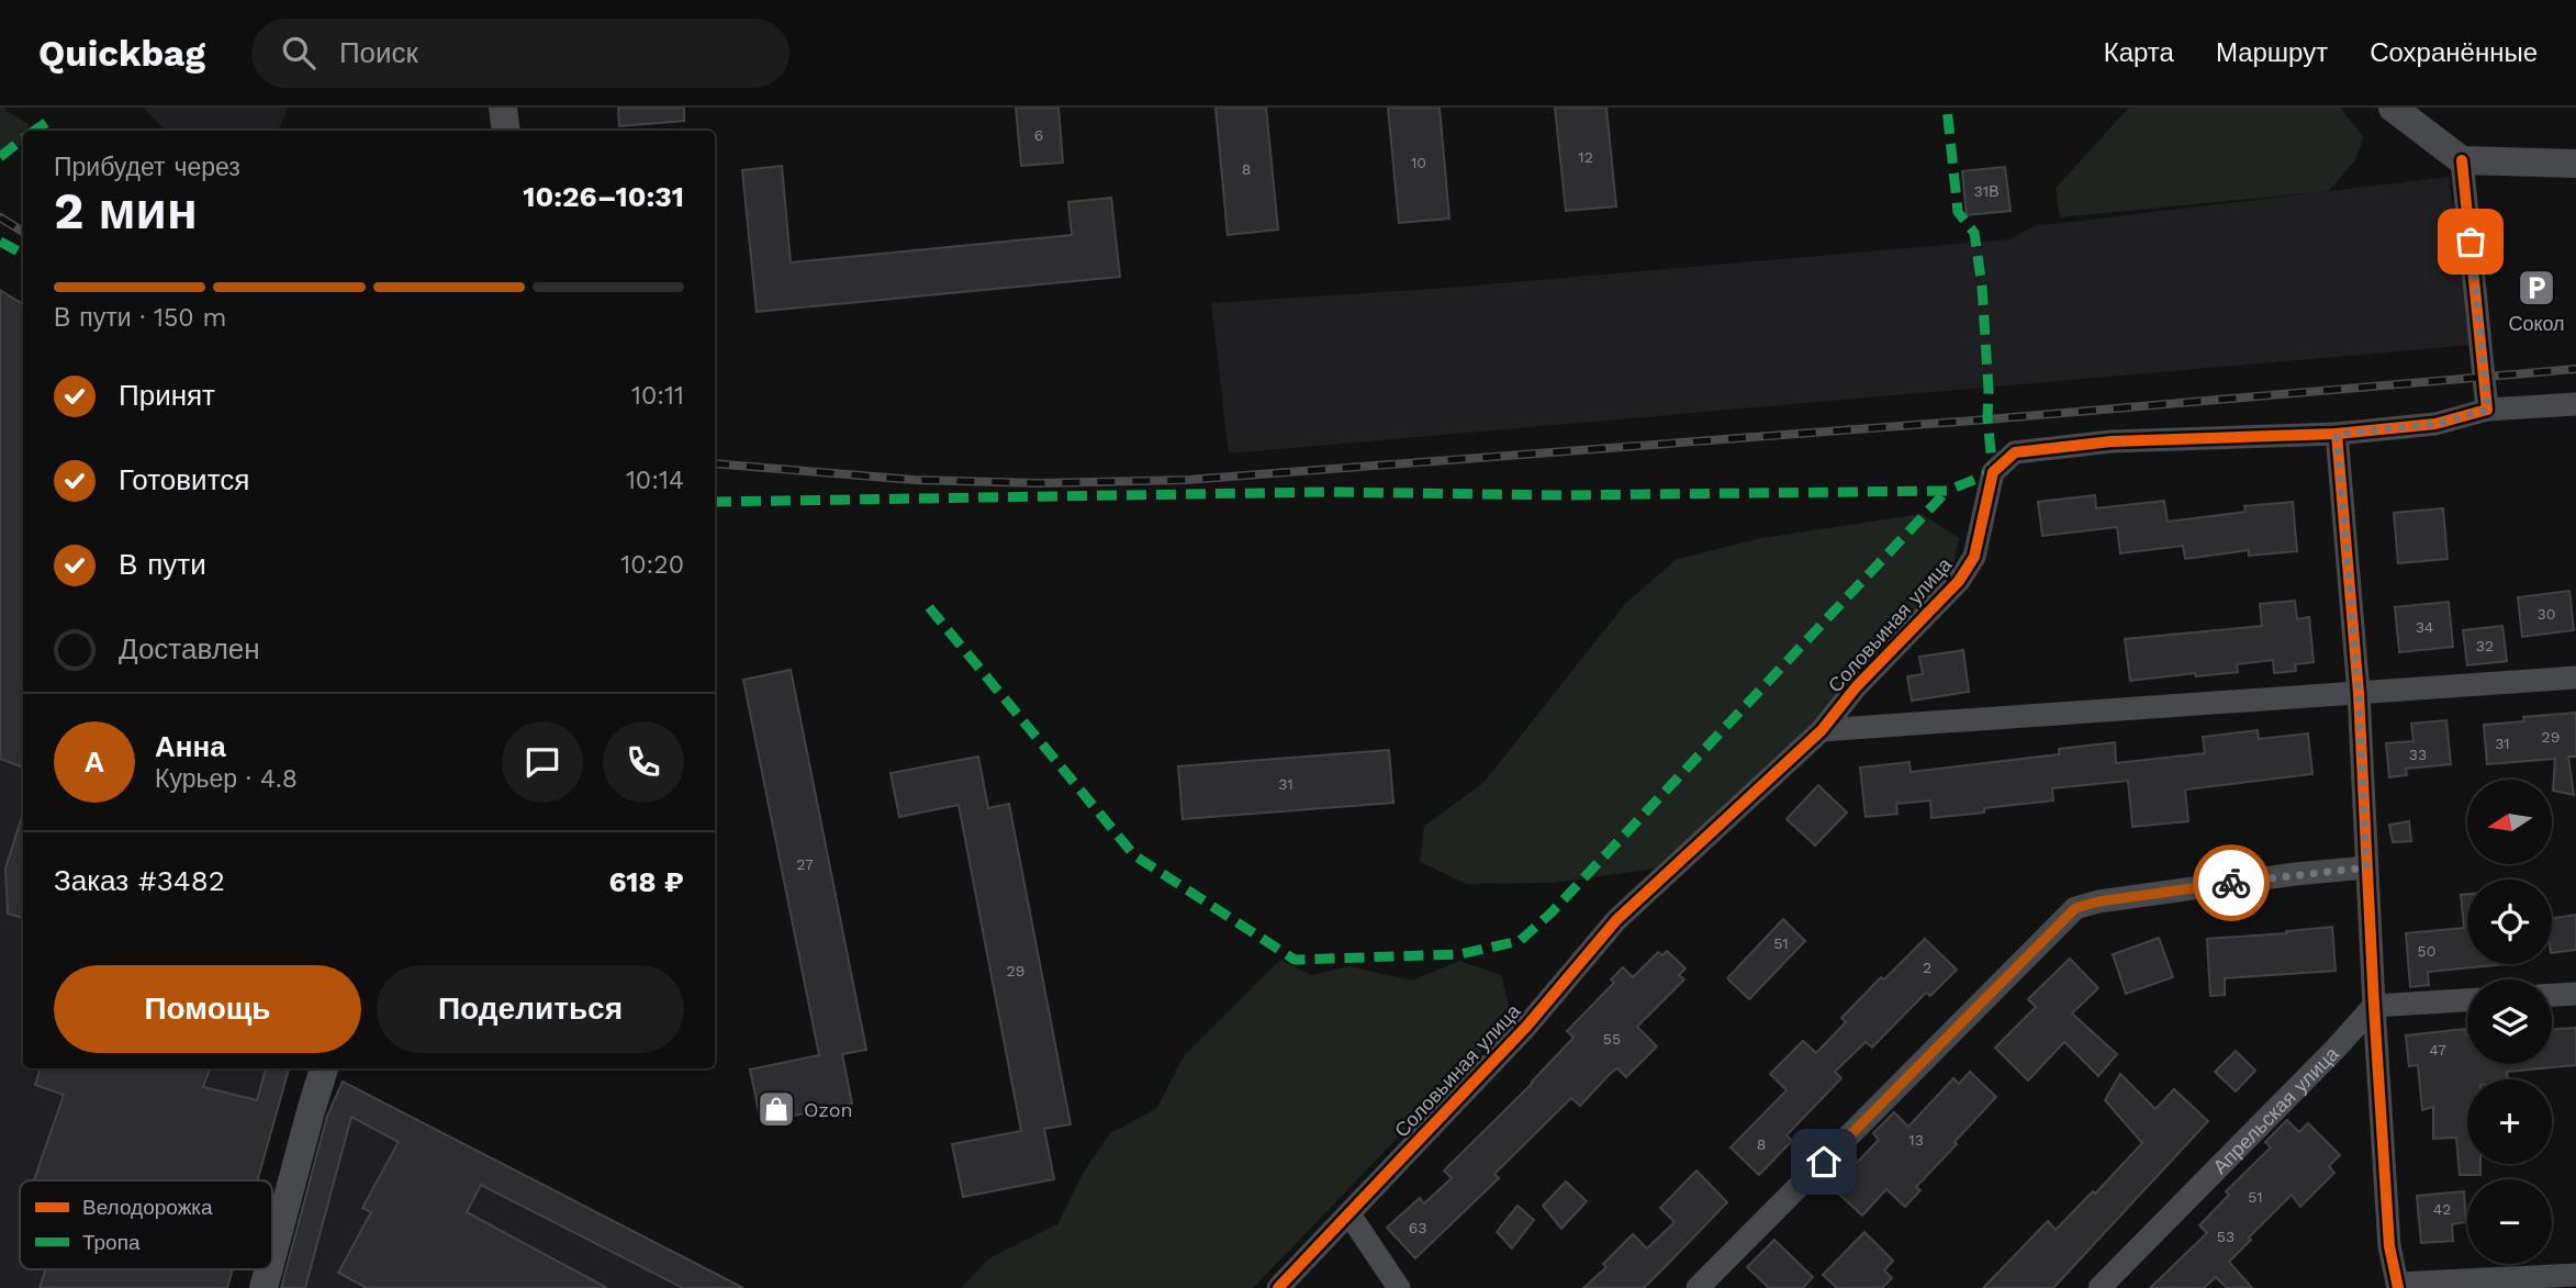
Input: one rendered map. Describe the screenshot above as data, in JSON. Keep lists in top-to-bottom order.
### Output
{
  "streets": {
    "street": ["Соловьиная улица", "Апрельская улица"]
  },
  "places": {
    "parking": ["Сокол"],
    "shop": ["Ozon"]
  },
  "house_numbers": [
    "6",
    "12",
    "10",
    "8",
    "31В",
    "30",
    "34",
    "32",
    "29",
    "31",
    "33",
    "31",
    "27",
    "51",
    "50",
    "2",
    "29",
    "55",
    "47",
    "13",
    "8",
    "51",
    "42",
    "63",
    "53"
  ],
  "legend": ["Велодорожка", "Тропа"],
  "north": "left",
  "page": {
    "header": "Quickbag",
    "search": "Поиск",
    "nav": ["Карта", "Маршрут", "Сохранённые"],
    "heading": ["2 мин", "Прибудет через", "10:26–10:31"],
    "panel": [
      "Анна",
      "Курьер · 4.8",
      "Заказ #3482",
      "618 ₽"
    ],
    "bar": "В пути · 150 m",
    "list": [
      ["Принят", "10:11"],
      ["Готовится", "10:14"],
      ["В пути", "10:20"],
      "Доставлен"
    ],
    "round": "А",
    "map_buttons": ["+", "−"],
    "buttons": ["Помощь", "Поделиться"]
  }
}
